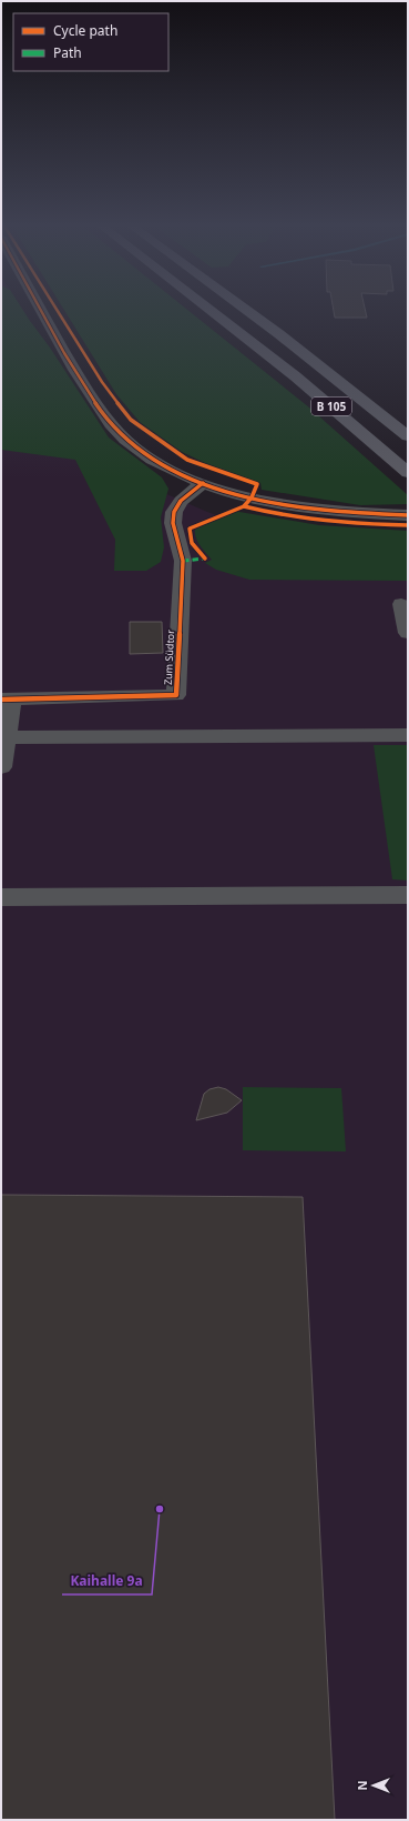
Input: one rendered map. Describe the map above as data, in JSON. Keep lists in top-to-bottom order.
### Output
{
  "streets": {
    "highway": ["B 105"],
    "street": ["Zum Südtor"]
  },
  "places": ["Kaihalle 9a"],
  "legend": ["Cycle path", "Path"],
  "north": "left"
}
